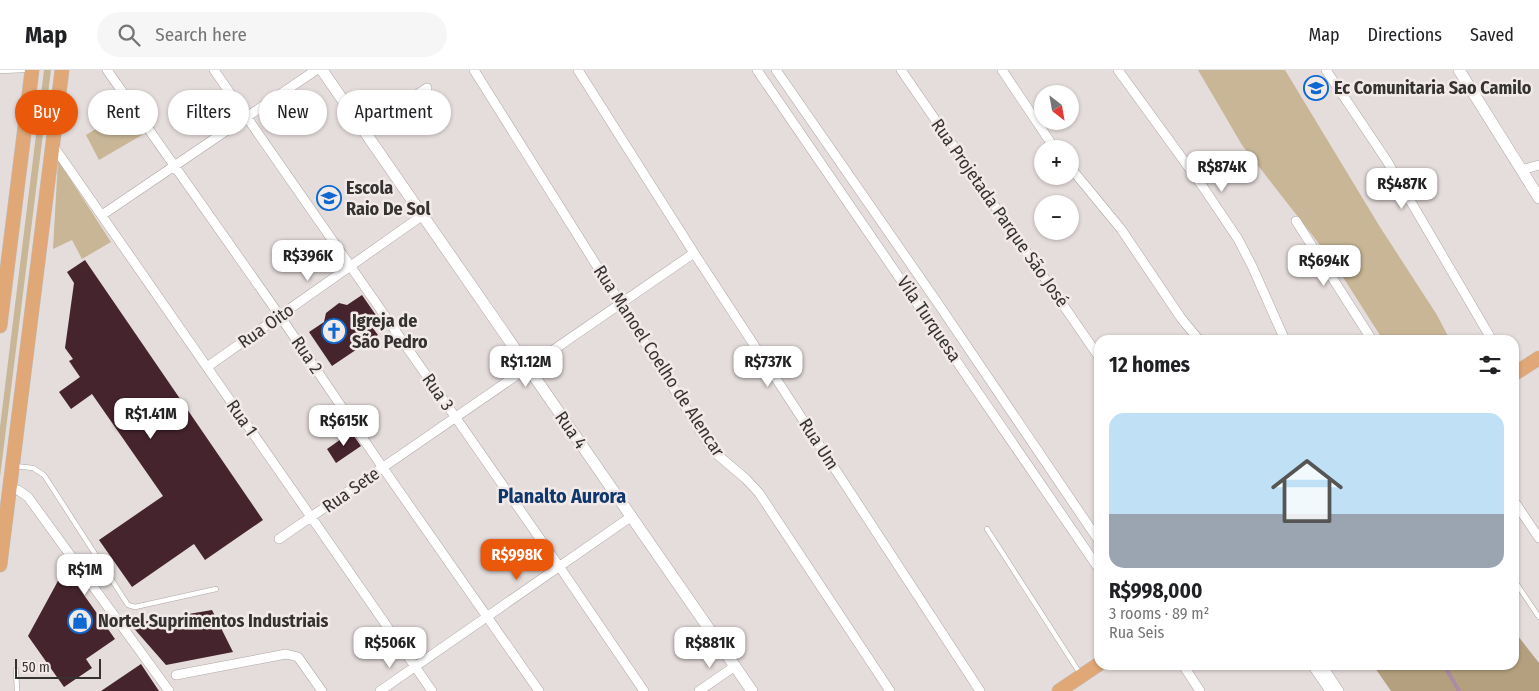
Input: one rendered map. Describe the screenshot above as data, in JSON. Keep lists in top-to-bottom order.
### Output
{
  "streets": {
    "street": [
      "Rua Projetada Parque São José",
      "Vila Turquesa",
      "Rua Oito",
      "Rua 2",
      "Rua Manoel Coelho de Alencar",
      "Rua 3",
      "Rua 1",
      "Rua 4",
      "Rua Um",
      "Rua Sete"
    ]
  },
  "crossings": [
    ["Rua Oito", "Rua 2"],
    ["Rua Oito", "Rua 3"],
    ["Rua Oito", "Rua 1"],
    ["Rua Oito", "Rua 4"],
    ["Rua 2", "Rua Sete"],
    ["Rua Manoel Coelho de Alencar", "Rua Sete"],
    ["Rua 3", "Rua Sete"],
    ["Rua 1", "Rua Sete"],
    ["Rua 4", "Rua Sete"],
    ["Rua Um", "Rua Sete"]
  ],
  "districts": ["Planalto Aurora"],
  "places": {
    "school or university": ["Ec Comunitaria Sao Camilo", "Escola Raio De Sol"],
    "church": ["Igreja de São Pedro"],
    "shop": ["Nortel Suprimentos Industriais"]
  },
  "scale_bar": "50 m",
  "north": "bottom right",
  "page": {
    "header": "Map",
    "search": "Search here",
    "nav": ["Map", "Directions", "Saved"],
    "map_buttons": ["+", "−"],
    "chip": [
      "Buy",
      "Rent",
      "Filters",
      "New",
      "Apartment"
    ],
    "price": [
      "R$874K",
      "R$487K",
      "R$396K",
      "R$694K",
      "R$1.12M",
      "R$737K",
      "R$1.41M",
      "R$615K",
      "R$998K",
      "R$1M",
      "R$506K",
      "R$881K"
    ],
    "heading": "12 homes",
    "list": [
      {
        "name": "R$998,000",
        "note": "3 rooms · 89 m² · Rua Seis"
      }
    ],
    "scale": "50 m"
  }
}
